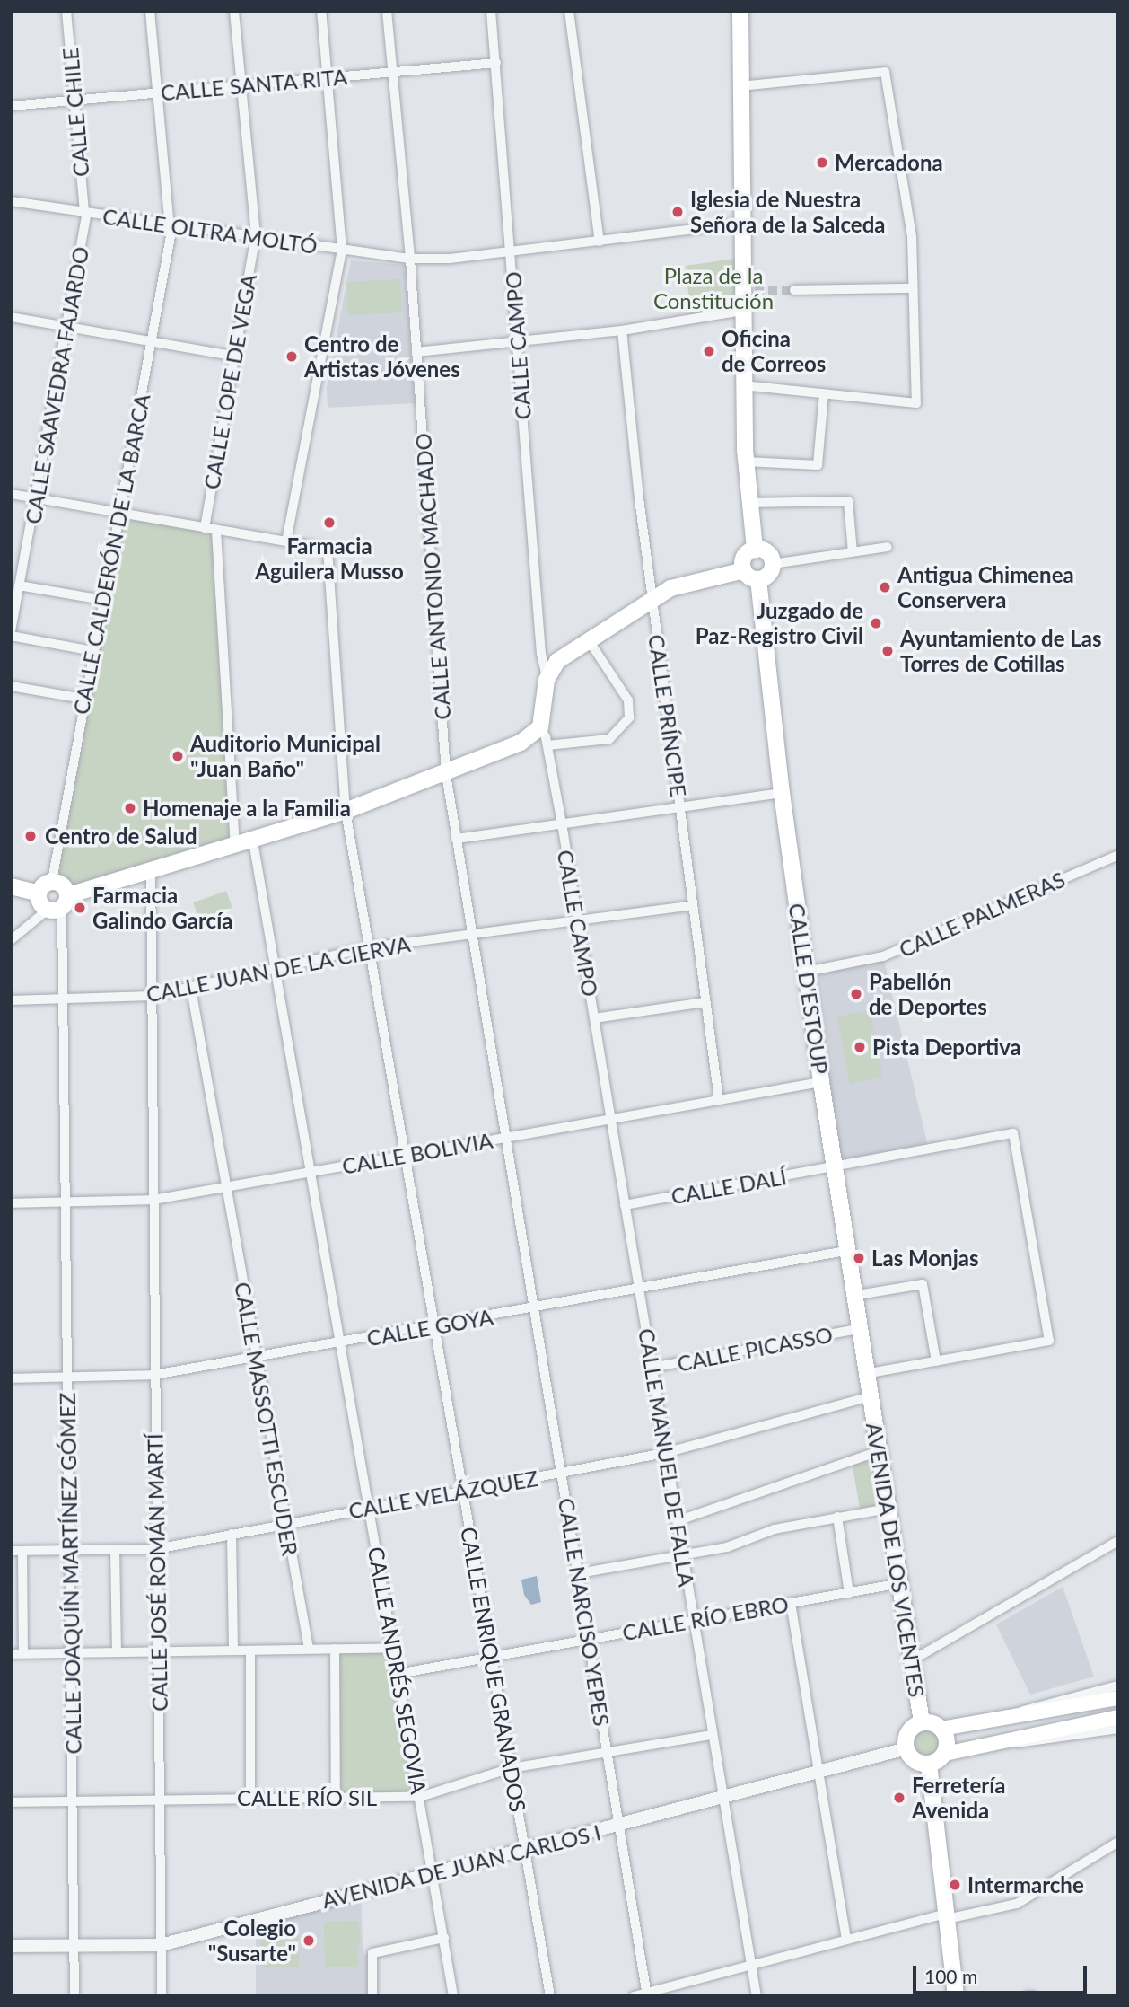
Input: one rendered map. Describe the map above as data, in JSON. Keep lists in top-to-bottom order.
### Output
{
  "streets": {
    "main road": ["CALLE D'ESTOUP", "AVENIDA DE LOS VICENTES"],
    "street": [
      "CALLE SANTA RITA",
      "CALLE CHILE",
      "CALLE OLTRA MOLTÓ",
      "CALLE CAMPO",
      "CALLE LOPE DE VEGA",
      "CALLE SAAVEDRA FAJARDO",
      "CALLE CALDERÓN DE LA BARCA",
      "CALLE ANTONIO MACHADO",
      "CALLE PRÍNCIPE",
      "CALLE PALMERAS",
      "CALLE JUAN DE LA CIERVA",
      "CALLE BOLIVIA",
      "CALLE DALÍ",
      "CALLE GOYA",
      "CALLE PICASSO",
      "CALLE MASSOTTI ESCUDER",
      "CALLE MANUEL DE FALLA",
      "CALLE VELÁZQUEZ",
      "CALLE JOSÉ ROMÁN MARTÍ",
      "CALLE JOAQUÍN MARTÍNEZ GÓMEZ",
      "CALLE NARCISO YEPES",
      "CALLE RÍO EBRO",
      "CALLE ENRIQUE GRANADOS",
      "CALLE ANDRÉS SEGOVIA",
      "CALLE RÍO SIL",
      "AVENIDA DE JUAN CARLOS I"
    ]
  },
  "crossings": [
    ["CALLE SANTA RITA", "CALLE CHILE"],
    ["CALLE SANTA RITA", "CALLE CAMPO"],
    ["CALLE SANTA RITA", "CALLE LOPE DE VEGA"],
    ["CALLE SANTA RITA", "CALLE CALDERÓN DE LA BARCA"],
    ["CALLE SANTA RITA", "CALLE ANTONIO MACHADO"],
    ["CALLE CHILE", "CALLE OLTRA MOLTÓ"],
    ["CALLE CHILE", "CALLE SAAVEDRA FAJARDO"],
    ["CALLE OLTRA MOLTÓ", "CALLE CAMPO"],
    ["CALLE OLTRA MOLTÓ", "CALLE LOPE DE VEGA"],
    ["CALLE OLTRA MOLTÓ", "CALLE SAAVEDRA FAJARDO"],
    ["CALLE OLTRA MOLTÓ", "CALLE CALDERÓN DE LA BARCA"],
    ["CALLE OLTRA MOLTÓ", "CALLE ANTONIO MACHADO"],
    ["CALLE CAMPO", "CALLE JUAN DE LA CIERVA"],
    ["CALLE CAMPO", "CALLE BOLIVIA"],
    ["CALLE CAMPO", "CALLE MANUEL DE FALLA"],
    ["CALLE ANTONIO MACHADO", "CALLE JUAN DE LA CIERVA"],
    ["CALLE ANTONIO MACHADO", "CALLE BOLIVIA"],
    ["CALLE ANTONIO MACHADO", "CALLE NARCISO YEPES"],
    ["CALLE PRÍNCIPE", "CALLE JUAN DE LA CIERVA"],
    ["CALLE PRÍNCIPE", "CALLE BOLIVIA"],
    ["CALLE PALMERAS", "CALLE D'ESTOUP"],
    ["CALLE JUAN DE LA CIERVA", "CALLE MASSOTTI ESCUDER"],
    ["CALLE JUAN DE LA CIERVA", "CALLE JOSÉ ROMÁN MARTÍ"],
    ["CALLE JUAN DE LA CIERVA", "CALLE JOAQUÍN MARTÍNEZ GÓMEZ"],
    ["CALLE JUAN DE LA CIERVA", "CALLE ENRIQUE GRANADOS"],
    ["CALLE JUAN DE LA CIERVA", "CALLE ANDRÉS SEGOVIA"],
    ["CALLE D'ESTOUP", "CALLE BOLIVIA"],
    ["CALLE D'ESTOUP", "CALLE DALÍ"],
    ["CALLE D'ESTOUP", "CALLE GOYA"],
    ["CALLE D'ESTOUP", "CALLE PICASSO"],
    ["CALLE D'ESTOUP", "CALLE VELÁZQUEZ"],
    ["CALLE D'ESTOUP", "AVENIDA DE LOS VICENTES"],
    ["CALLE BOLIVIA", "CALLE MASSOTTI ESCUDER"],
    ["CALLE BOLIVIA", "CALLE MANUEL DE FALLA"],
    ["CALLE BOLIVIA", "CALLE JOSÉ ROMÁN MARTÍ"],
    ["CALLE BOLIVIA", "CALLE JOAQUÍN MARTÍNEZ GÓMEZ"],
    ["CALLE BOLIVIA", "CALLE NARCISO YEPES"],
    ["CALLE BOLIVIA", "CALLE ENRIQUE GRANADOS"],
    ["CALLE BOLIVIA", "CALLE ANDRÉS SEGOVIA"],
    ["CALLE DALÍ", "CALLE MANUEL DE FALLA"],
    ["CALLE GOYA", "CALLE MASSOTTI ESCUDER"],
    ["CALLE GOYA", "CALLE MANUEL DE FALLA"],
    ["CALLE GOYA", "CALLE JOSÉ ROMÁN MARTÍ"],
    ["CALLE GOYA", "CALLE JOAQUÍN MARTÍNEZ GÓMEZ"],
    ["CALLE GOYA", "CALLE NARCISO YEPES"],
    ["CALLE GOYA", "CALLE ENRIQUE GRANADOS"],
    ["CALLE GOYA", "CALLE ANDRÉS SEGOVIA"],
    ["CALLE PICASSO", "CALLE MANUEL DE FALLA"],
    ["CALLE MASSOTTI ESCUDER", "CALLE VELÁZQUEZ"],
    ["CALLE MANUEL DE FALLA", "CALLE VELÁZQUEZ"],
    ["CALLE MANUEL DE FALLA", "CALLE RÍO EBRO"],
    ["CALLE MANUEL DE FALLA", "CALLE RÍO SIL"],
    ["CALLE MANUEL DE FALLA", "AVENIDA DE JUAN CARLOS I"],
    ["CALLE VELÁZQUEZ", "AVENIDA DE LOS VICENTES"],
    ["CALLE VELÁZQUEZ", "CALLE JOSÉ ROMÁN MARTÍ"],
    ["CALLE VELÁZQUEZ", "CALLE JOAQUÍN MARTÍNEZ GÓMEZ"],
    ["CALLE VELÁZQUEZ", "CALLE NARCISO YEPES"],
    ["CALLE VELÁZQUEZ", "CALLE ENRIQUE GRANADOS"],
    ["CALLE VELÁZQUEZ", "CALLE ANDRÉS SEGOVIA"],
    ["AVENIDA DE LOS VICENTES", "CALLE RÍO EBRO"],
    ["AVENIDA DE LOS VICENTES", "AVENIDA DE JUAN CARLOS I"],
    ["CALLE JOSÉ ROMÁN MARTÍ", "CALLE RÍO SIL"],
    ["CALLE JOSÉ ROMÁN MARTÍ", "AVENIDA DE JUAN CARLOS I"],
    ["CALLE JOAQUÍN MARTÍNEZ GÓMEZ", "CALLE RÍO SIL"],
    ["CALLE JOAQUÍN MARTÍNEZ GÓMEZ", "AVENIDA DE JUAN CARLOS I"],
    ["CALLE NARCISO YEPES", "CALLE RÍO EBRO"],
    ["CALLE NARCISO YEPES", "CALLE RÍO SIL"],
    ["CALLE NARCISO YEPES", "AVENIDA DE JUAN CARLOS I"],
    ["CALLE RÍO EBRO", "CALLE ENRIQUE GRANADOS"],
    ["CALLE RÍO EBRO", "CALLE ANDRÉS SEGOVIA"],
    ["CALLE ENRIQUE GRANADOS", "CALLE RÍO SIL"],
    ["CALLE ENRIQUE GRANADOS", "AVENIDA DE JUAN CARLOS I"],
    ["CALLE ANDRÉS SEGOVIA", "CALLE RÍO SIL"],
    ["CALLE ANDRÉS SEGOVIA", "AVENIDA DE JUAN CARLOS I"]
  ],
  "parks": ["Plaza de la Constitución"],
  "places": [
    "Mercadona",
    "Iglesia de Nuestra Señora de la Salceda",
    "Oficina de Correos",
    "Centro de Artistas Jóvenes",
    "Farmacia Aguilera Musso",
    "Antigua Chimenea Conservera",
    "Juzgado de Paz-Registro Civil",
    "Ayuntamiento de Las Torres de Cotillas",
    "Auditorio Municipal \"Juan Baño\"",
    "Homenaje a la Familia",
    "Centro de Salud",
    "Farmacia Galindo García",
    "Pabellón de Deportes",
    "Pista Deportiva",
    "Las Monjas",
    "Ferretería Avenida",
    "Intermarche",
    "Colegio \"Susarte\""
  ],
  "scale_bar": "100 m"
}
